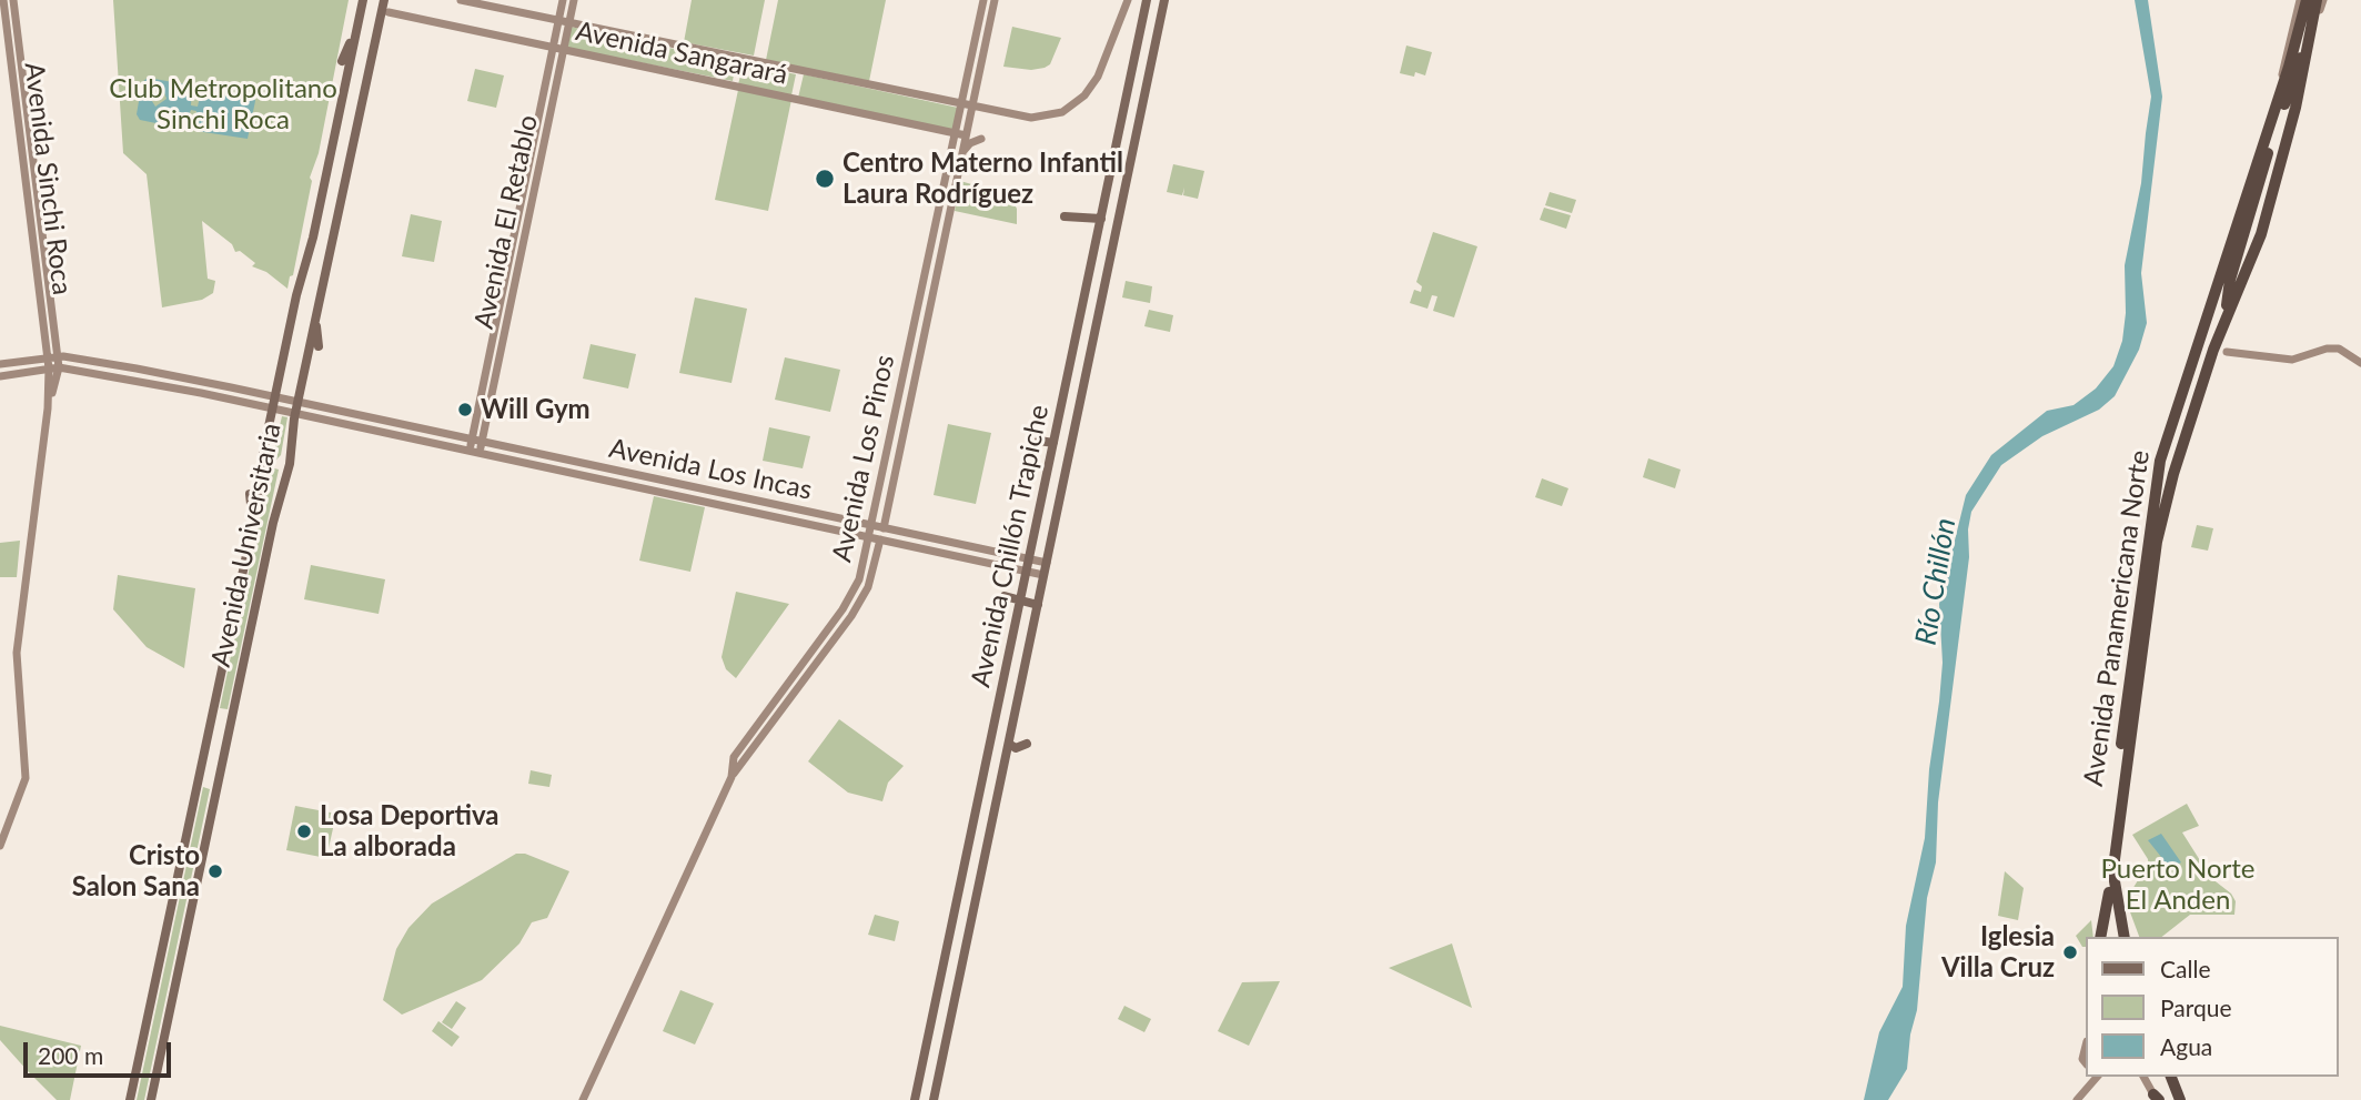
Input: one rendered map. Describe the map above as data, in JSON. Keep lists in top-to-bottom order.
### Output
{
  "streets": {
    "highway": ["Avenida Panamericana Norte"],
    "main road": ["Avenida Universitaria", "Avenida Chillón Trapiche"],
    "street": [
      "Avenida Sangarará",
      "Avenida Sinchi Roca",
      "Avenida El Retablo",
      "Avenida Los Pinos",
      "Avenida Los Incas"
    ]
  },
  "crossings": [
    ["Avenida Sangarará", "Avenida El Retablo"],
    ["Avenida Sangarará", "Avenida Los Pinos"],
    ["Avenida Sinchi Roca", "Avenida Los Incas"],
    ["Avenida El Retablo", "Avenida Los Incas"],
    ["Avenida Los Pinos", "Avenida Los Incas"],
    ["Avenida Los Incas", "Avenida Universitaria"],
    ["Avenida Los Incas", "Avenida Chillón Trapiche"]
  ],
  "water": ["Río Chillón"],
  "parks": ["Club Metropolitano Sinchi Roca", "Puerto Norte El Anden"],
  "places": [
    "Centro Materno Infantil Laura Rodríguez",
    "Will Gym",
    "Losa Deportiva La alborada",
    "Cristo Salon Sana",
    "Iglesia Villa Cruz"
  ],
  "legend": ["Calle", "Parque", "Agua"],
  "scale_bar": "200 m"
}
